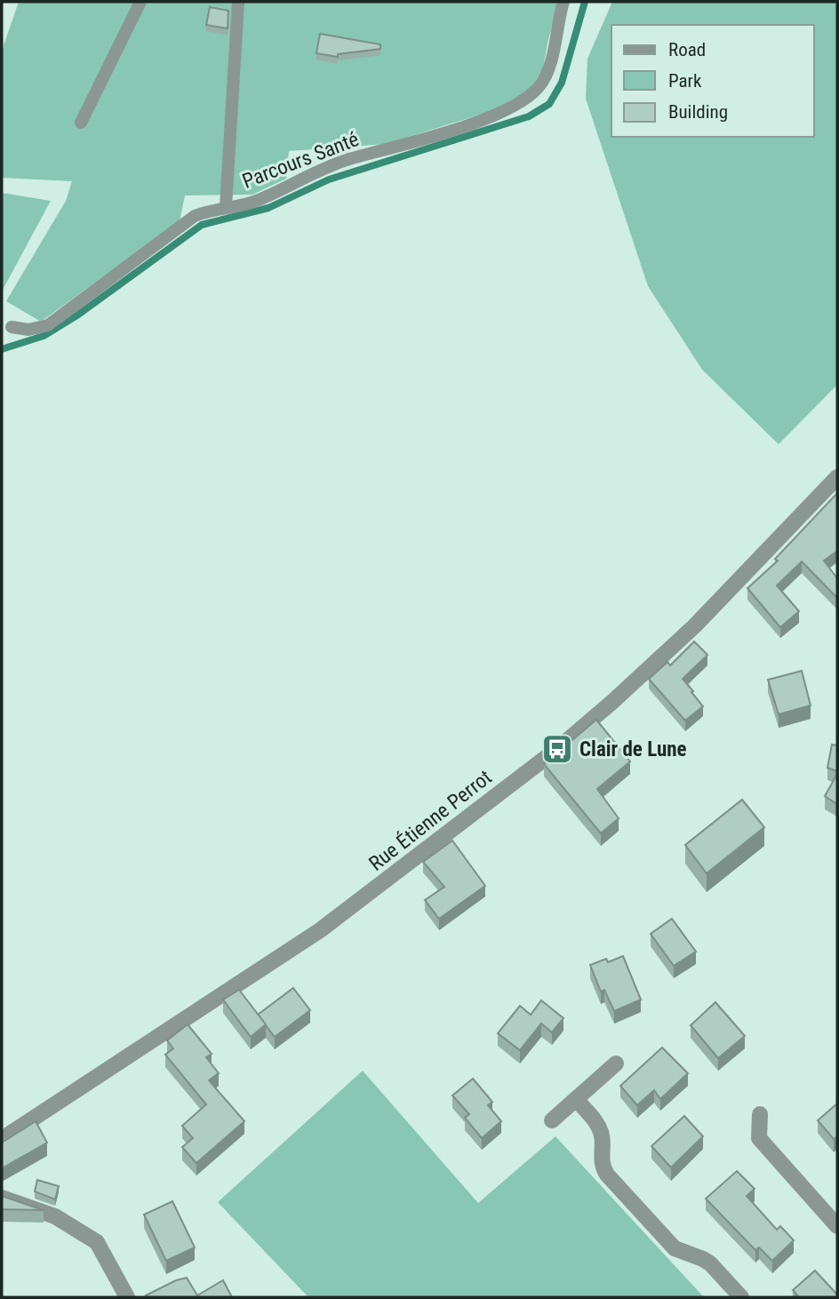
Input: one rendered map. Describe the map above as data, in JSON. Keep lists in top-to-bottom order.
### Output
{
  "streets": {
    "street": ["Rue Étienne Perrot"],
    "lane": ["Parcours Santé"]
  },
  "places": {
    "bus stop": ["Clair de Lune"]
  },
  "legend": ["Road", "Park", "Building"]
}
